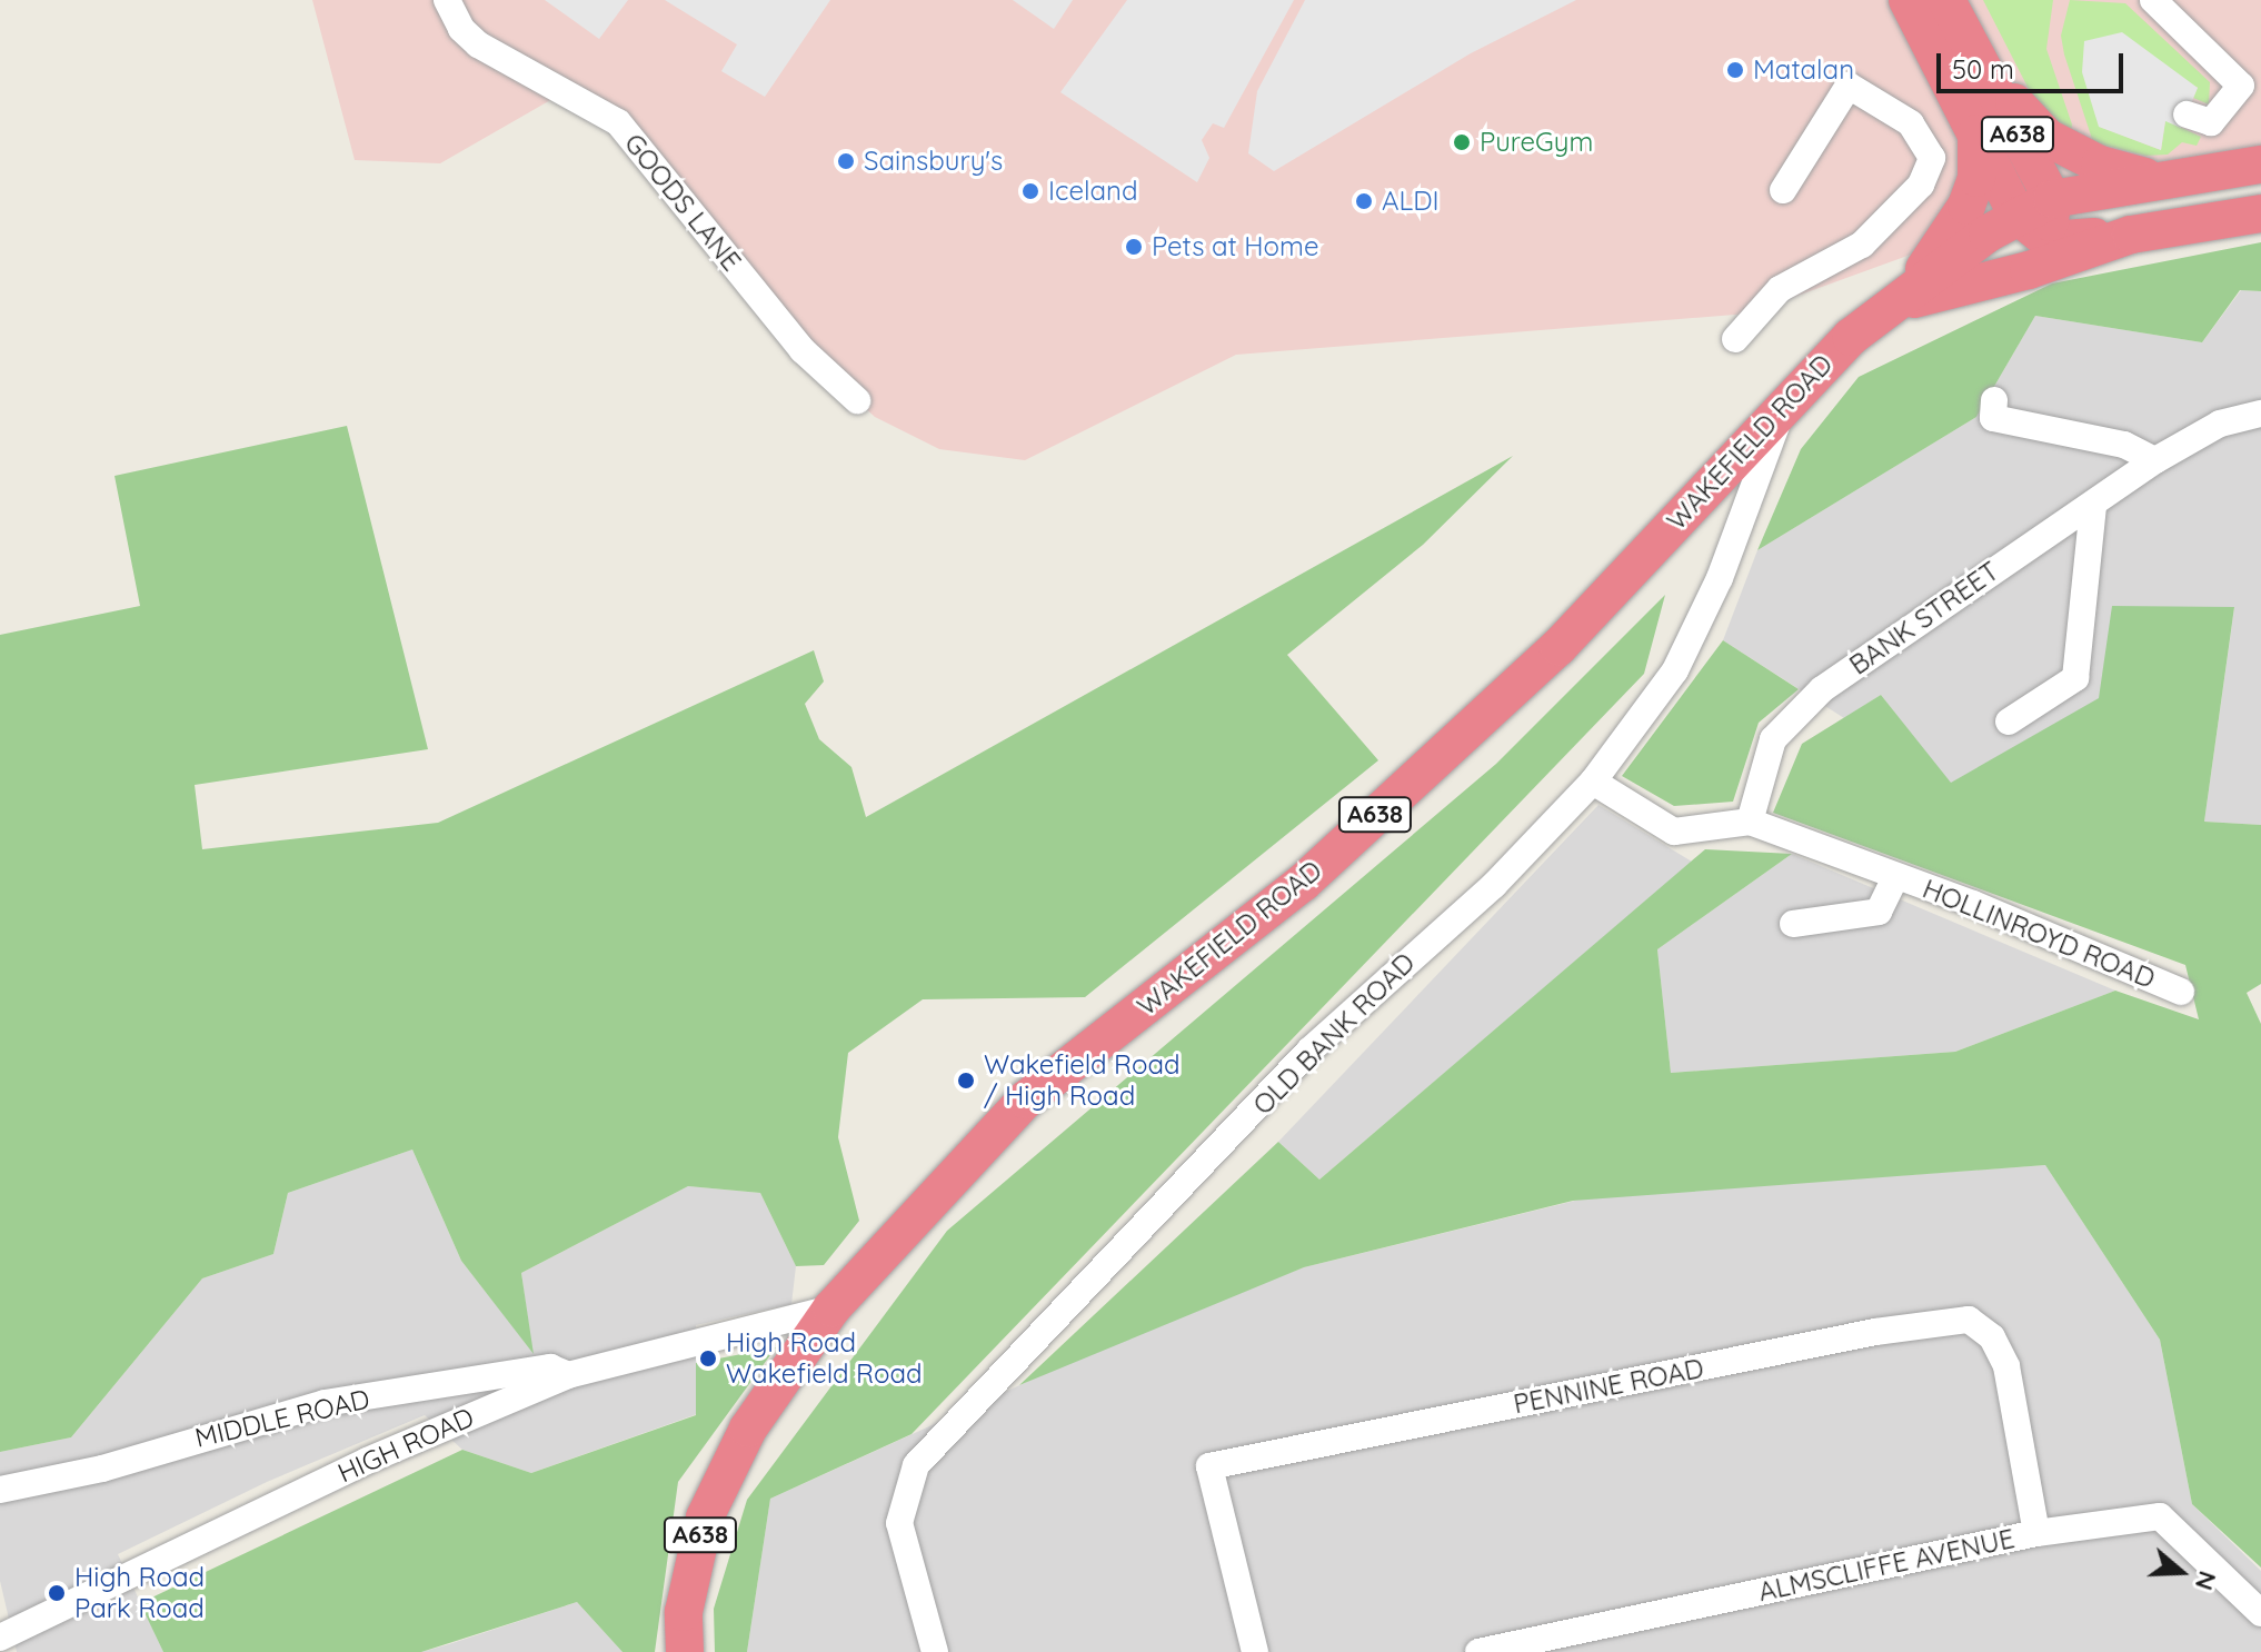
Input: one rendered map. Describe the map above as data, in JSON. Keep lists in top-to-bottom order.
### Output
{
  "streets": {
    "highway": ["A638", "WAKEFIELD ROAD"],
    "street": [
      "GOODS LANE",
      "BANK STREET",
      "HOLLINROYD ROAD",
      "OLD BANK ROAD",
      "PENNINE ROAD",
      "MIDDLE ROAD",
      "HIGH ROAD",
      "ALMSCLIFFE AVENUE"
    ]
  },
  "crossings": [
    ["A638", "WAKEFIELD ROAD"],
    ["WAKEFIELD ROAD", "OLD BANK ROAD"],
    ["WAKEFIELD ROAD", "HIGH ROAD"],
    ["BANK STREET", "HOLLINROYD ROAD"],
    ["HOLLINROYD ROAD", "OLD BANK ROAD"],
    ["PENNINE ROAD", "ALMSCLIFFE AVENUE"],
    ["MIDDLE ROAD", "HIGH ROAD"]
  ],
  "places": [
    "Matalan",
    "PureGym",
    "Sainsbury's",
    "Iceland",
    "ALDI",
    "Pets at Home",
    "Wakefield Road / High Road",
    "High Road Wakefield Road",
    "High Road Park Road"
  ],
  "scale_bar": "50 m",
  "north": "right"
}
